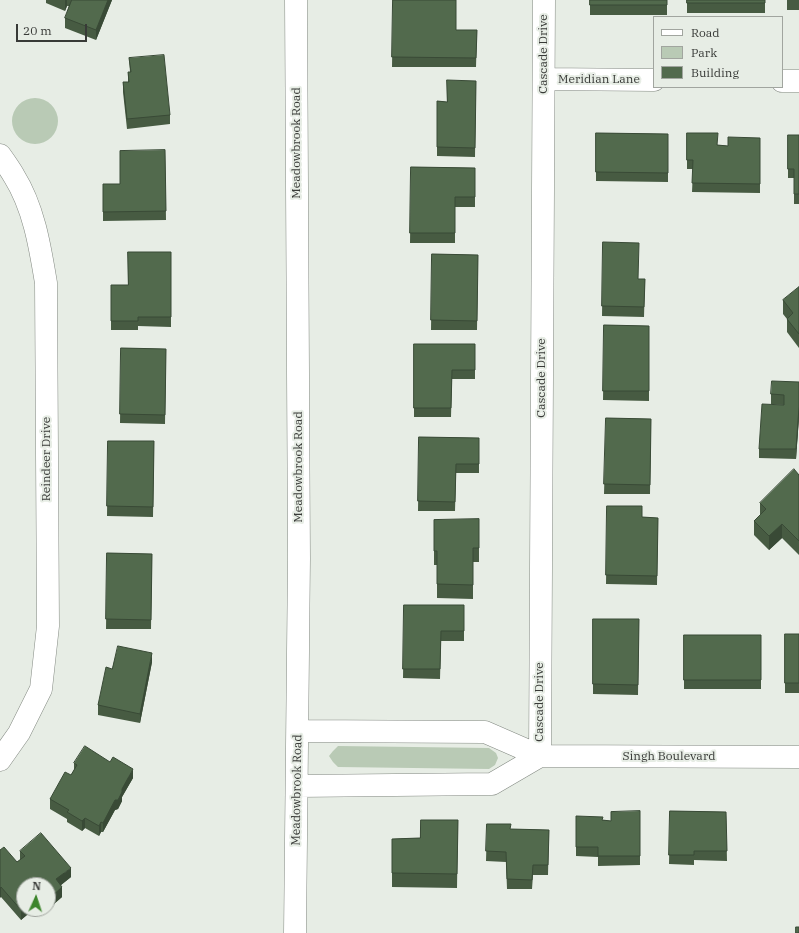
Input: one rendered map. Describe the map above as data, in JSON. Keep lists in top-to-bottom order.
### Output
{
  "streets": {
    "street": [
      "Cascade Drive",
      "Meridian Lane",
      "Meadowbrook Road",
      "Reindeer Drive",
      "Singh Boulevard"
    ]
  },
  "crossings": [
    ["Cascade Drive", "Meridian Lane"],
    ["Cascade Drive", "Singh Boulevard"],
    ["Meadowbrook Road", "Singh Boulevard"]
  ],
  "legend": ["Road", "Park", "Building"],
  "scale_bar": "20 m",
  "north": "top"
}
